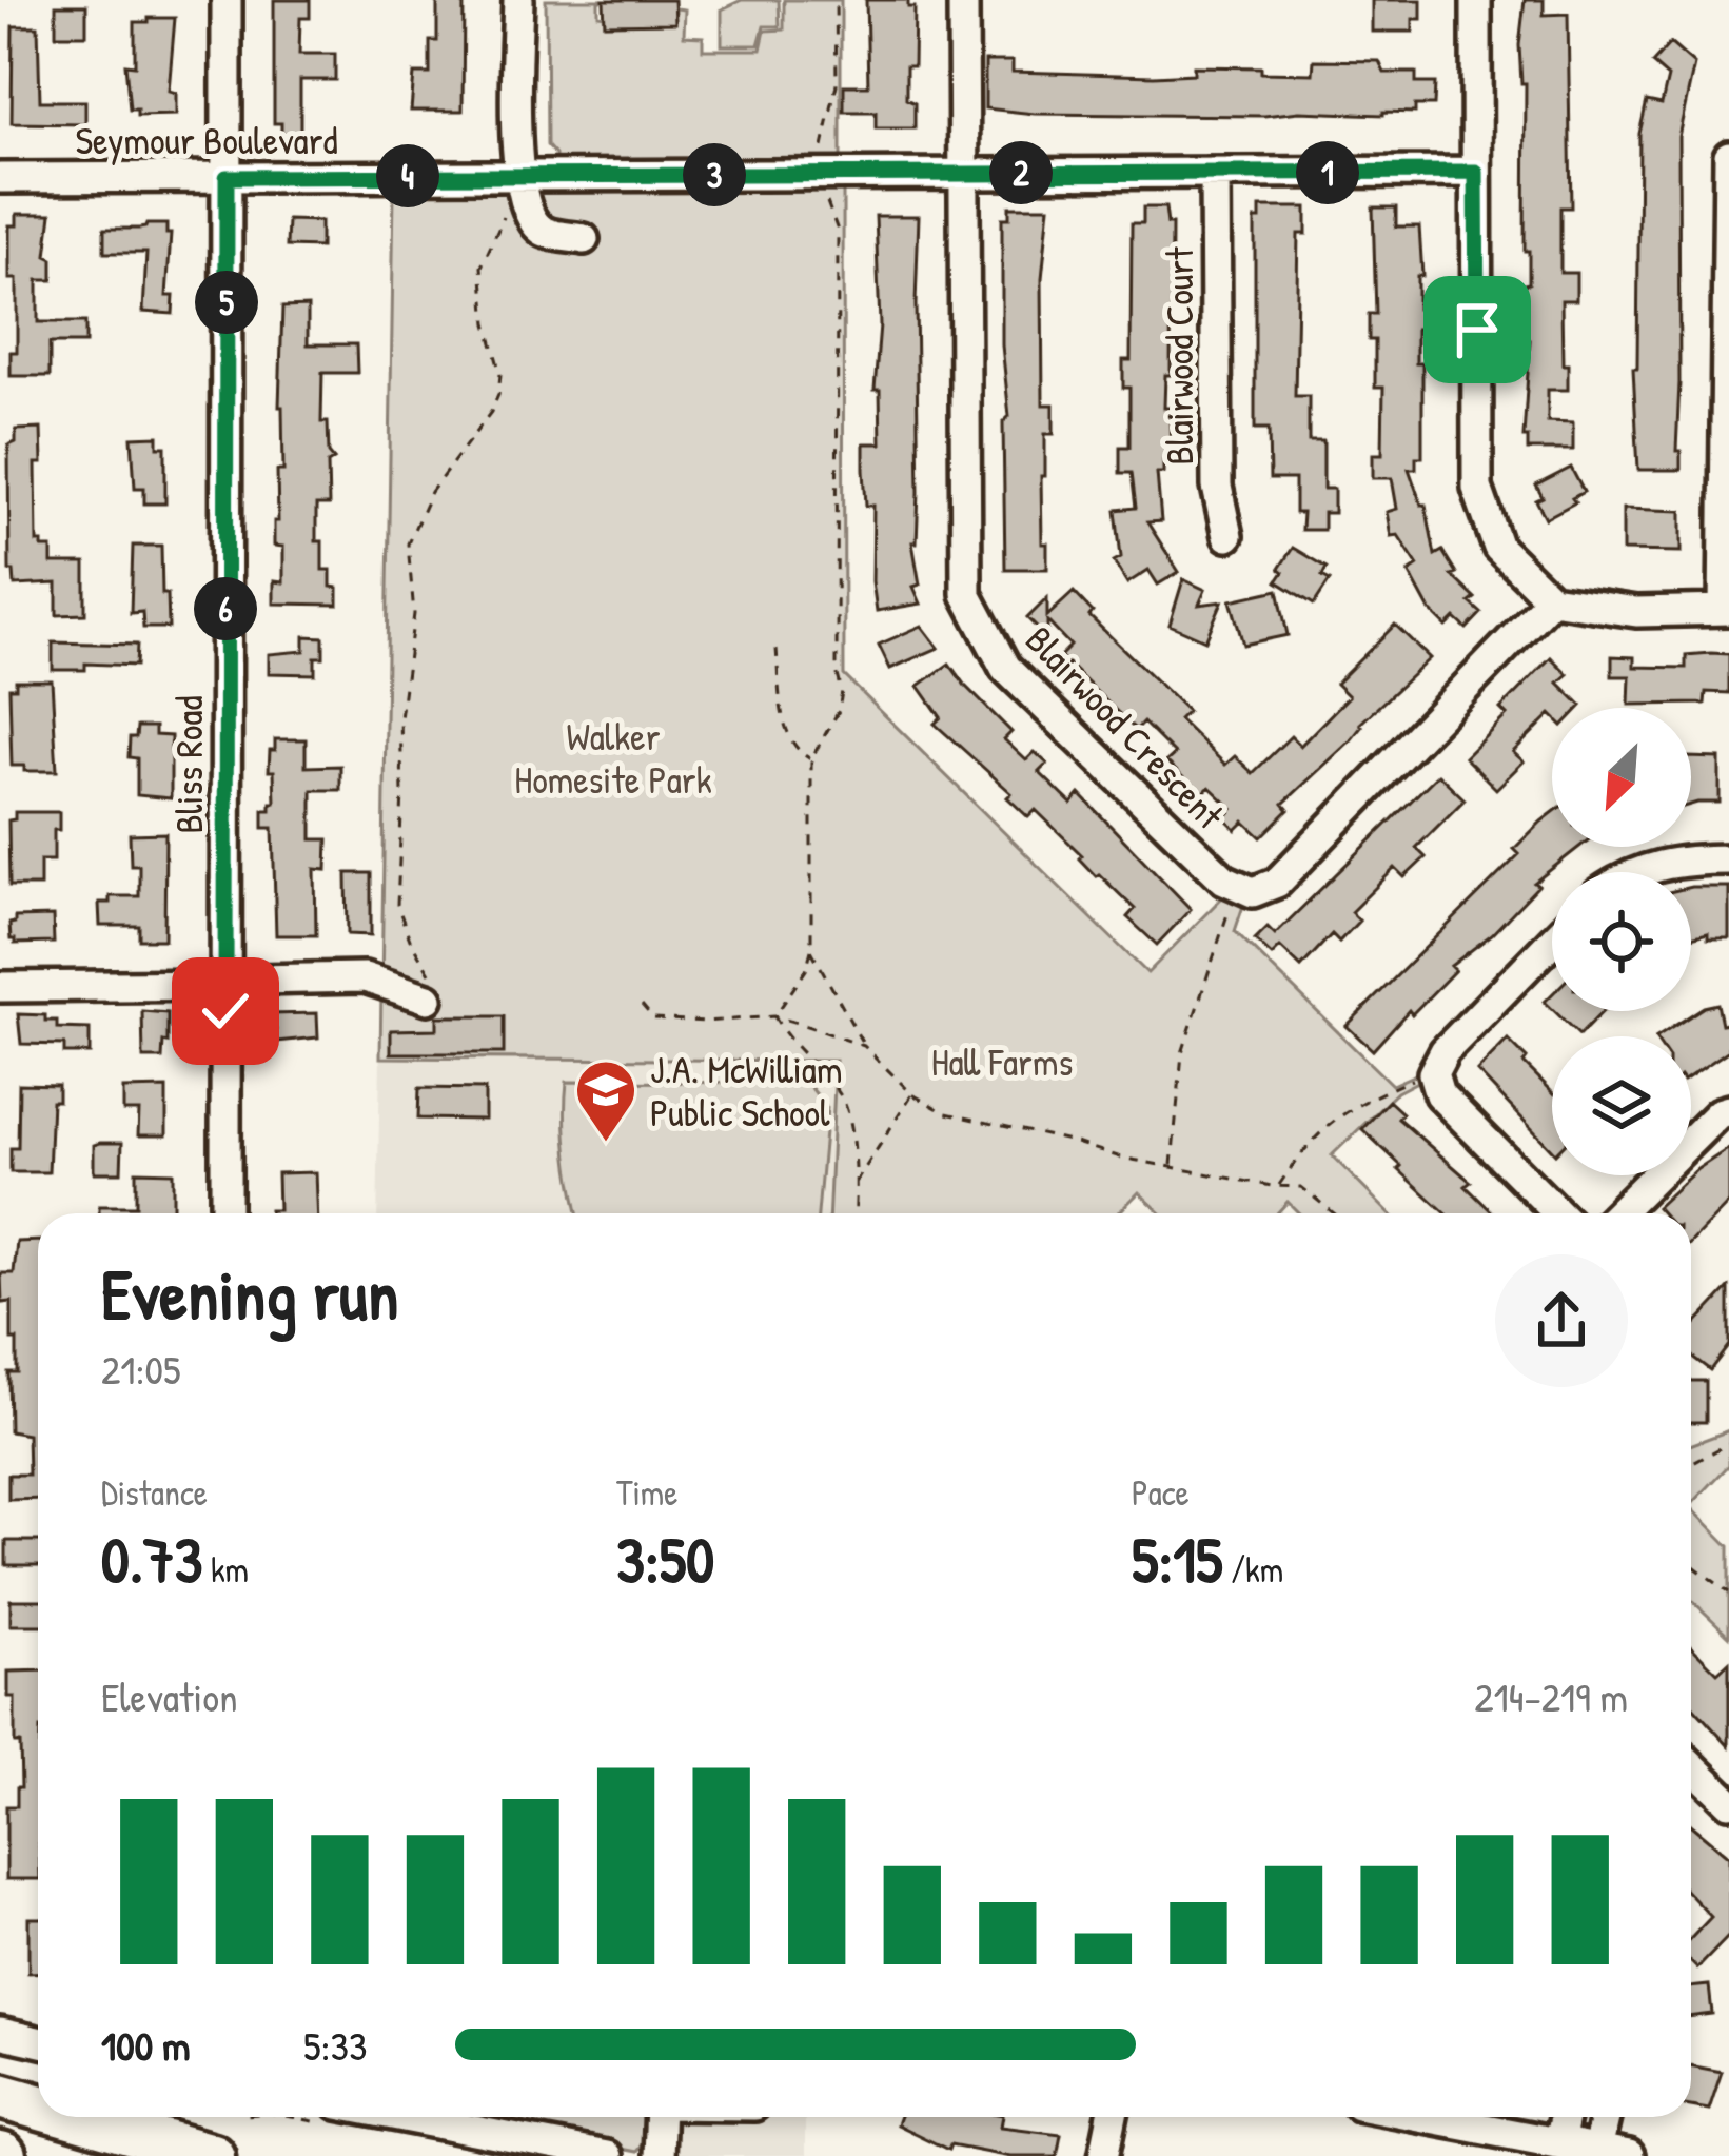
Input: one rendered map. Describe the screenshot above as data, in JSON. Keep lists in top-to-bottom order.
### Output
{
  "streets": {
    "street": [
      "Seymour Boulevard",
      "Blairwood Court",
      "Blairwood Crescent",
      "Bliss Road"
    ]
  },
  "crossings": [
    ["Seymour Boulevard", "Blairwood Court"],
    ["Seymour Boulevard", "Blairwood Crescent"],
    ["Seymour Boulevard", "Bliss Road"]
  ],
  "parks": ["Walker Homesite Park", "Hall Farms"],
  "places": {
    "school or university": ["J.A. McWilliam Public School"]
  },
  "north": "bottom left",
  "page": {
    "pins": [
      "1",
      "2",
      "3",
      "4",
      "5",
      "6"
    ],
    "heading": ["Evening run", "21:05"],
    "stats": [
      ["Distance", "0.73 km"],
      ["Time", "3:50"],
      ["Pace", "5:15 /km"]
    ],
    "chart": ["Elevation", "214–219 m"],
    "list": [
      {
        "name": "100 m",
        "note": "5:33"
      }
    ]
  }
}
